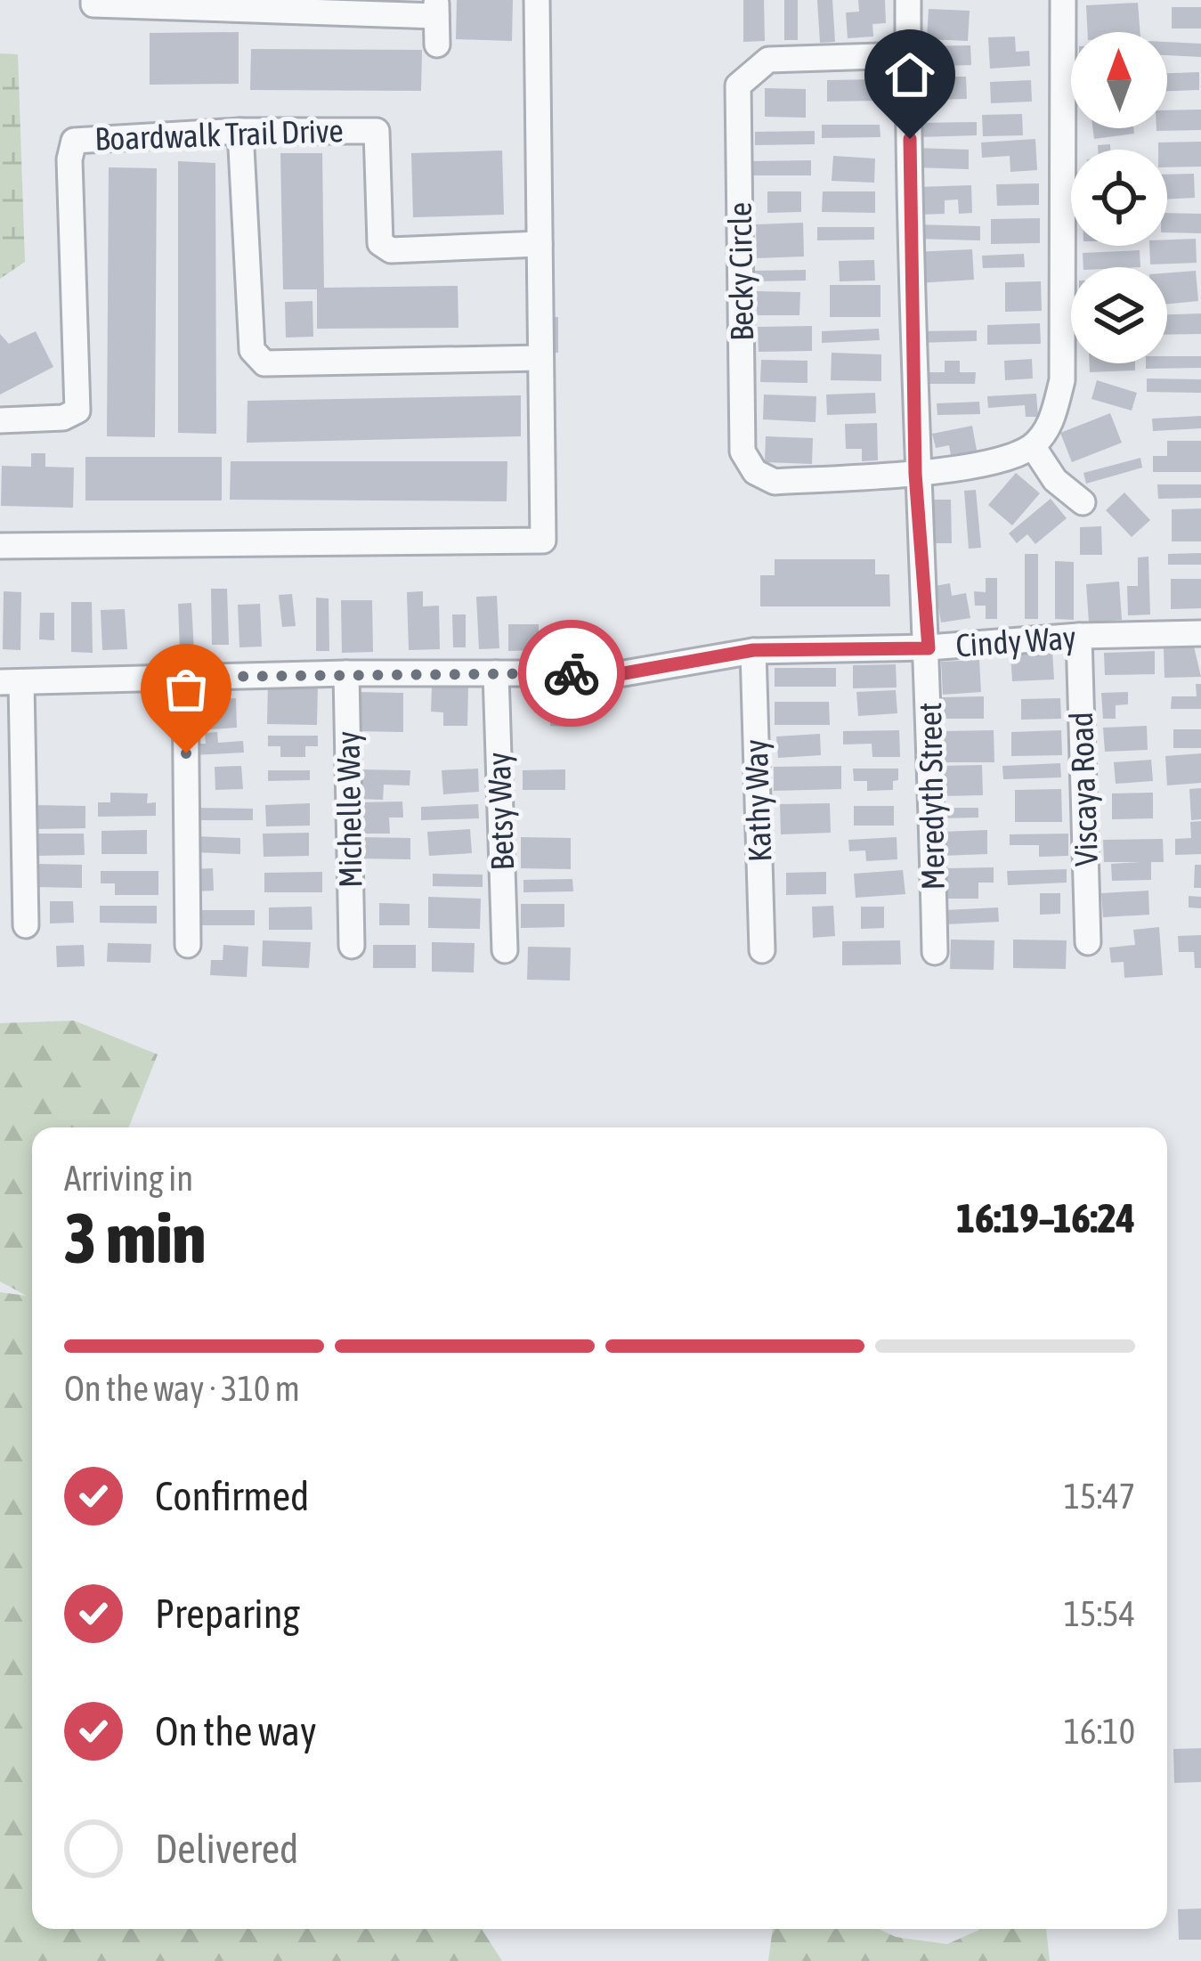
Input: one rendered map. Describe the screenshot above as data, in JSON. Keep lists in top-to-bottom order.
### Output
{
  "streets": {
    "street": [
      "Boardwalk Trail Drive",
      "Becky Circle",
      "Cindy Way",
      "Viscaya Road",
      "Meredyth Street",
      "Kathy Way",
      "Michelle Way",
      "Betsy Way"
    ]
  },
  "crossings": [
    ["Becky Circle", "Meredyth Street"],
    ["Cindy Way", "Viscaya Road"],
    ["Cindy Way", "Meredyth Street"],
    ["Cindy Way", "Kathy Way"],
    ["Cindy Way", "Michelle Way"],
    ["Cindy Way", "Betsy Way"]
  ],
  "north": "top",
  "page": {
    "heading": ["3 min", "Arriving in", "16:19–16:24"],
    "bar": "On the way · 310 m",
    "list": [
      ["Confirmed", "15:47"],
      ["Preparing", "15:54"],
      ["On the way", "16:10"],
      "Delivered"
    ]
  }
}
